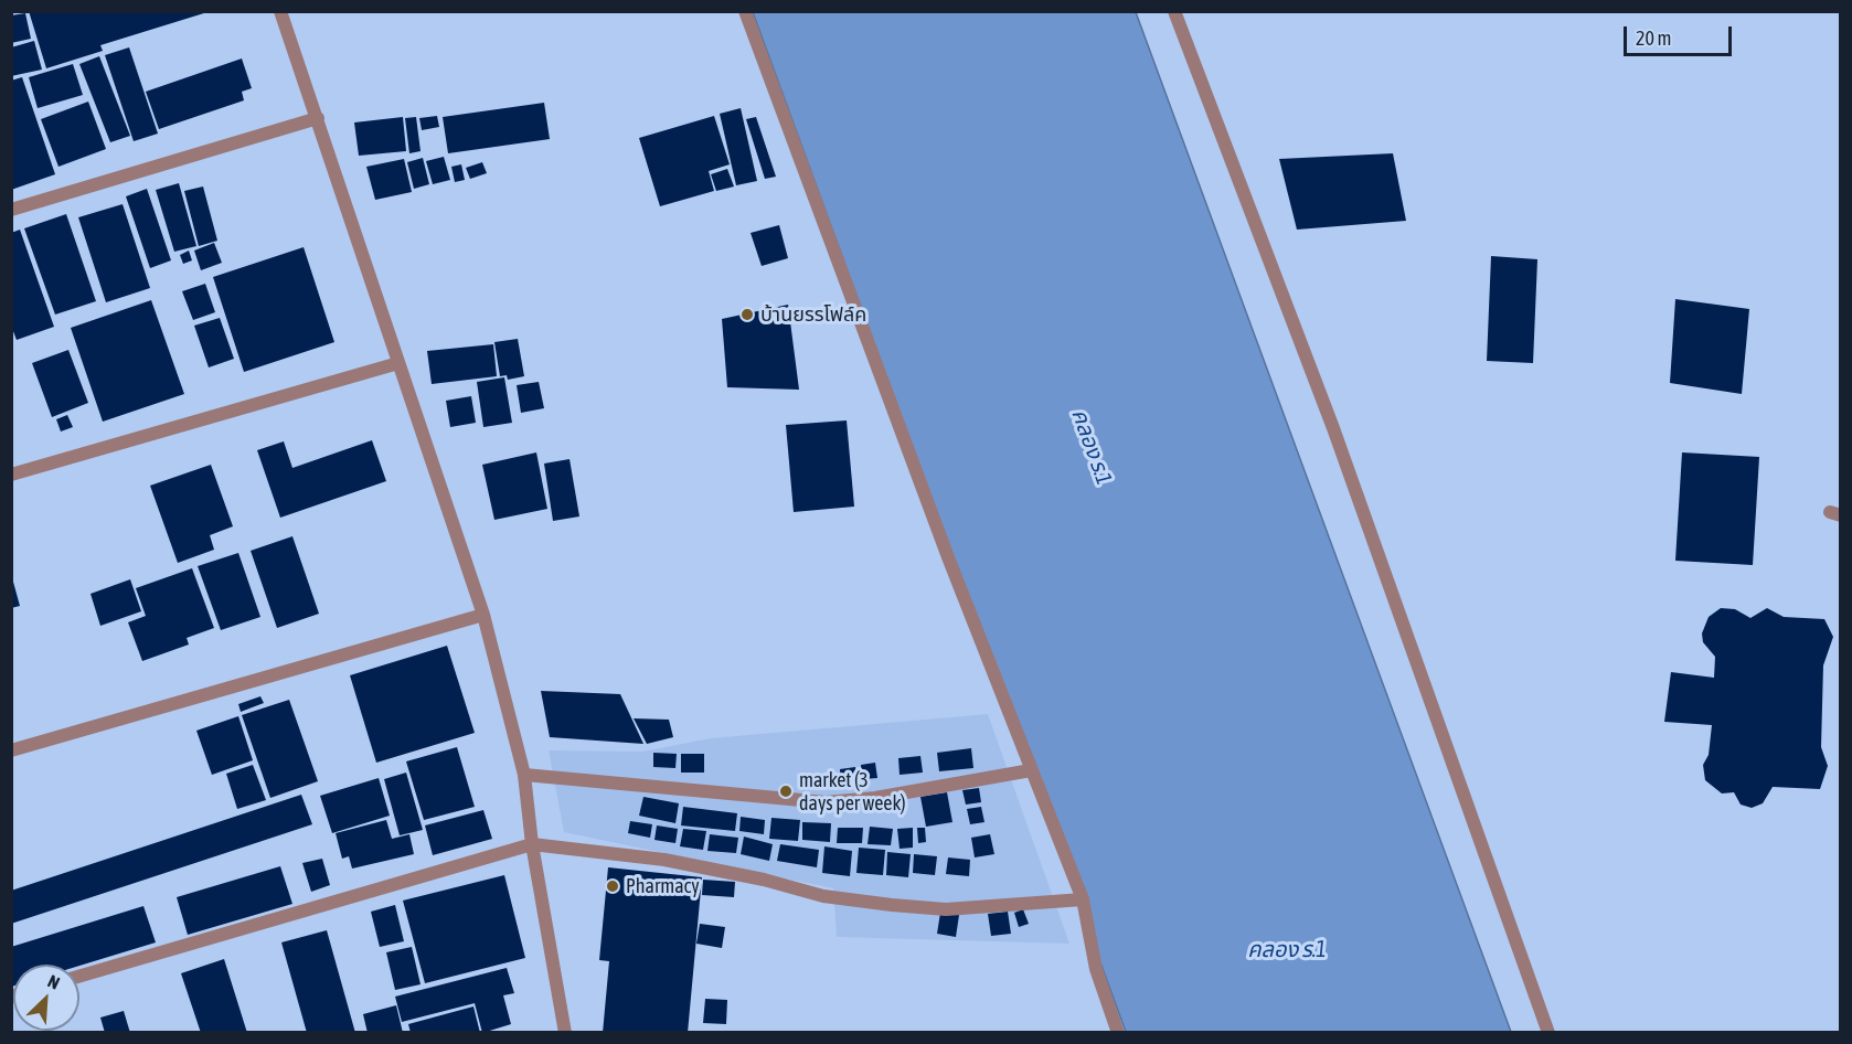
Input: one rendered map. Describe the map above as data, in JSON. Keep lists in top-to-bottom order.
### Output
{
  "water": ["คลอง ร.1"],
  "places": ["บ้านยรรโฟล์ค", "market (3 days per week)", "Pharmacy"],
  "scale_bar": "20 m",
  "north": "top right"
}
